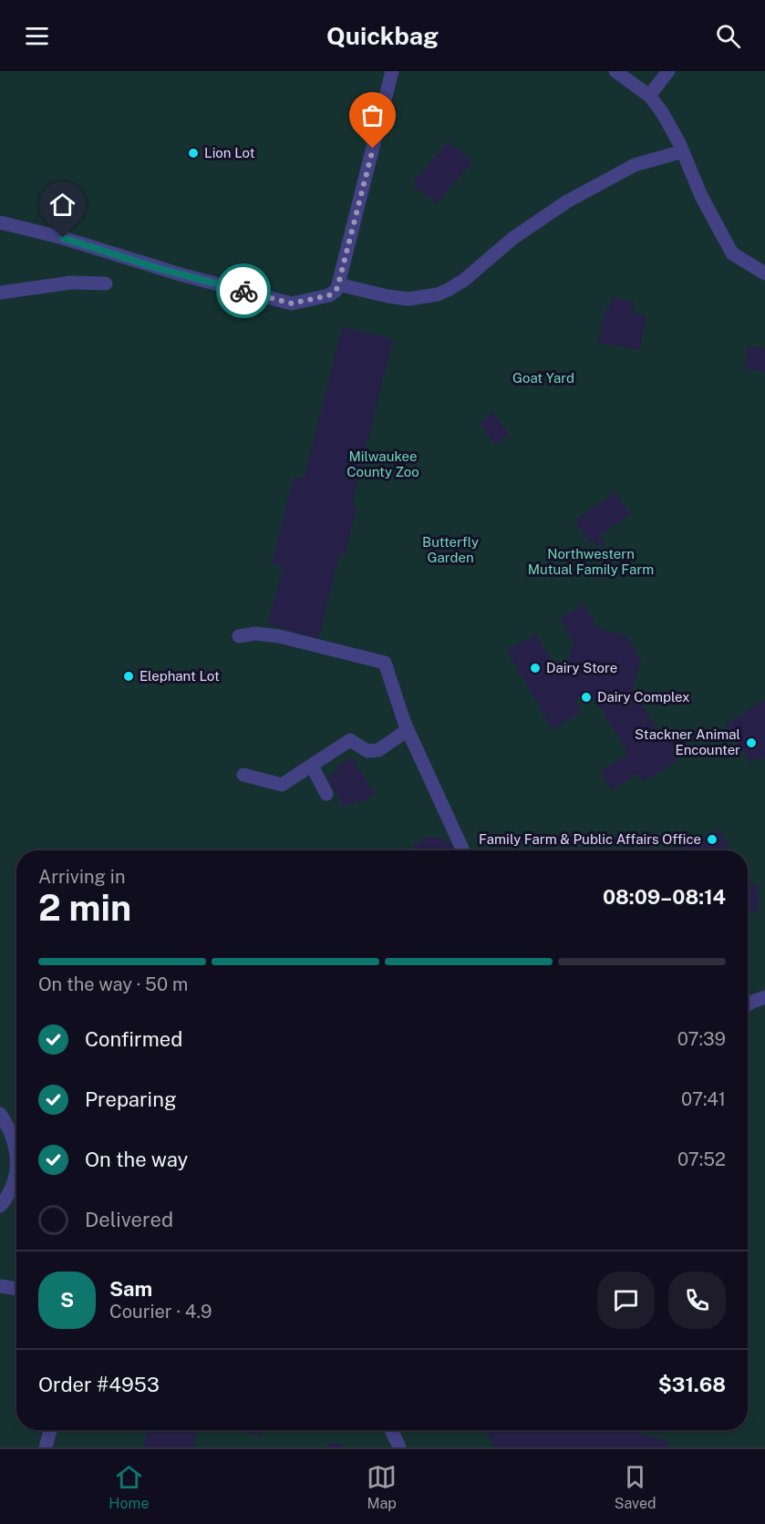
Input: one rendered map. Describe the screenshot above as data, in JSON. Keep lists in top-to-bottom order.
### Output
{
  "parks": [
    "Goat Yard",
    "Milwaukee County Zoo",
    "Butterfly Garden",
    "Northwestern Mutual Family Farm"
  ],
  "places": [
    "Lion Lot",
    "Dairy Store",
    "Elephant Lot",
    "Dairy Complex",
    "Stackner Animal Encounter",
    "Family Farm & Public Affairs Office"
  ],
  "page": {
    "header": "Quickbag",
    "heading": ["2 min", "Arriving in", "08:09–08:14"],
    "panel": [
      "Sam",
      "Courier · 4.9",
      "Order #4953",
      "$31.68"
    ],
    "bar": "On the way · 50 m",
    "list": [
      ["Confirmed", "07:39"],
      ["Preparing", "07:41"],
      ["On the way", "07:52"],
      "Delivered"
    ],
    "round": "S",
    "tabs": ["Home", "Map", "Saved"]
  }
}
